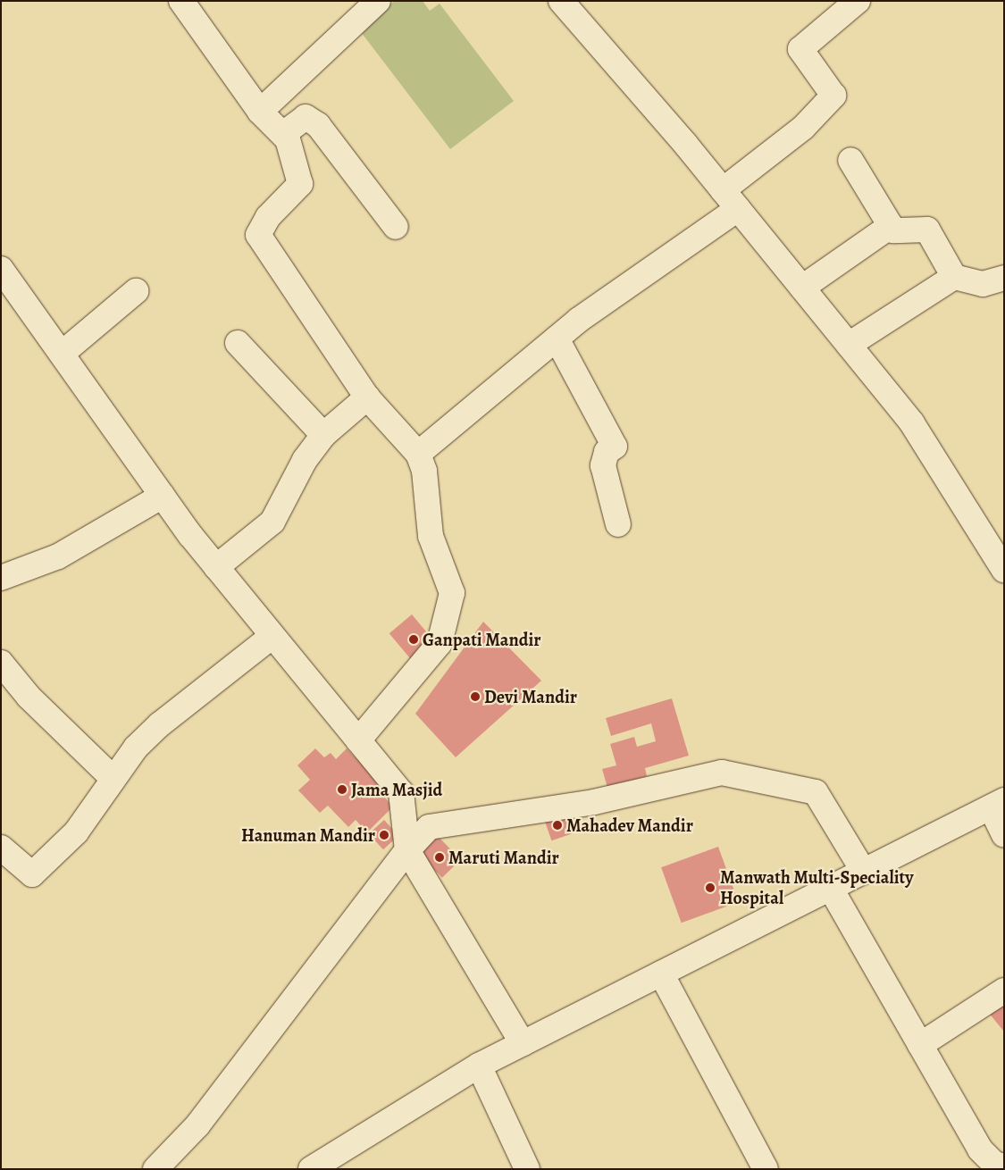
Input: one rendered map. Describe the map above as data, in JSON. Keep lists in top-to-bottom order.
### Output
{
  "places": [
    "Ganpati Mandir",
    "Devi Mandir",
    "Jama Masjid",
    "Mahadev Mandir",
    "Hanuman Mandir",
    "Maruti Mandir",
    "Manwath Multi-Speciality Hospital"
  ]
}
